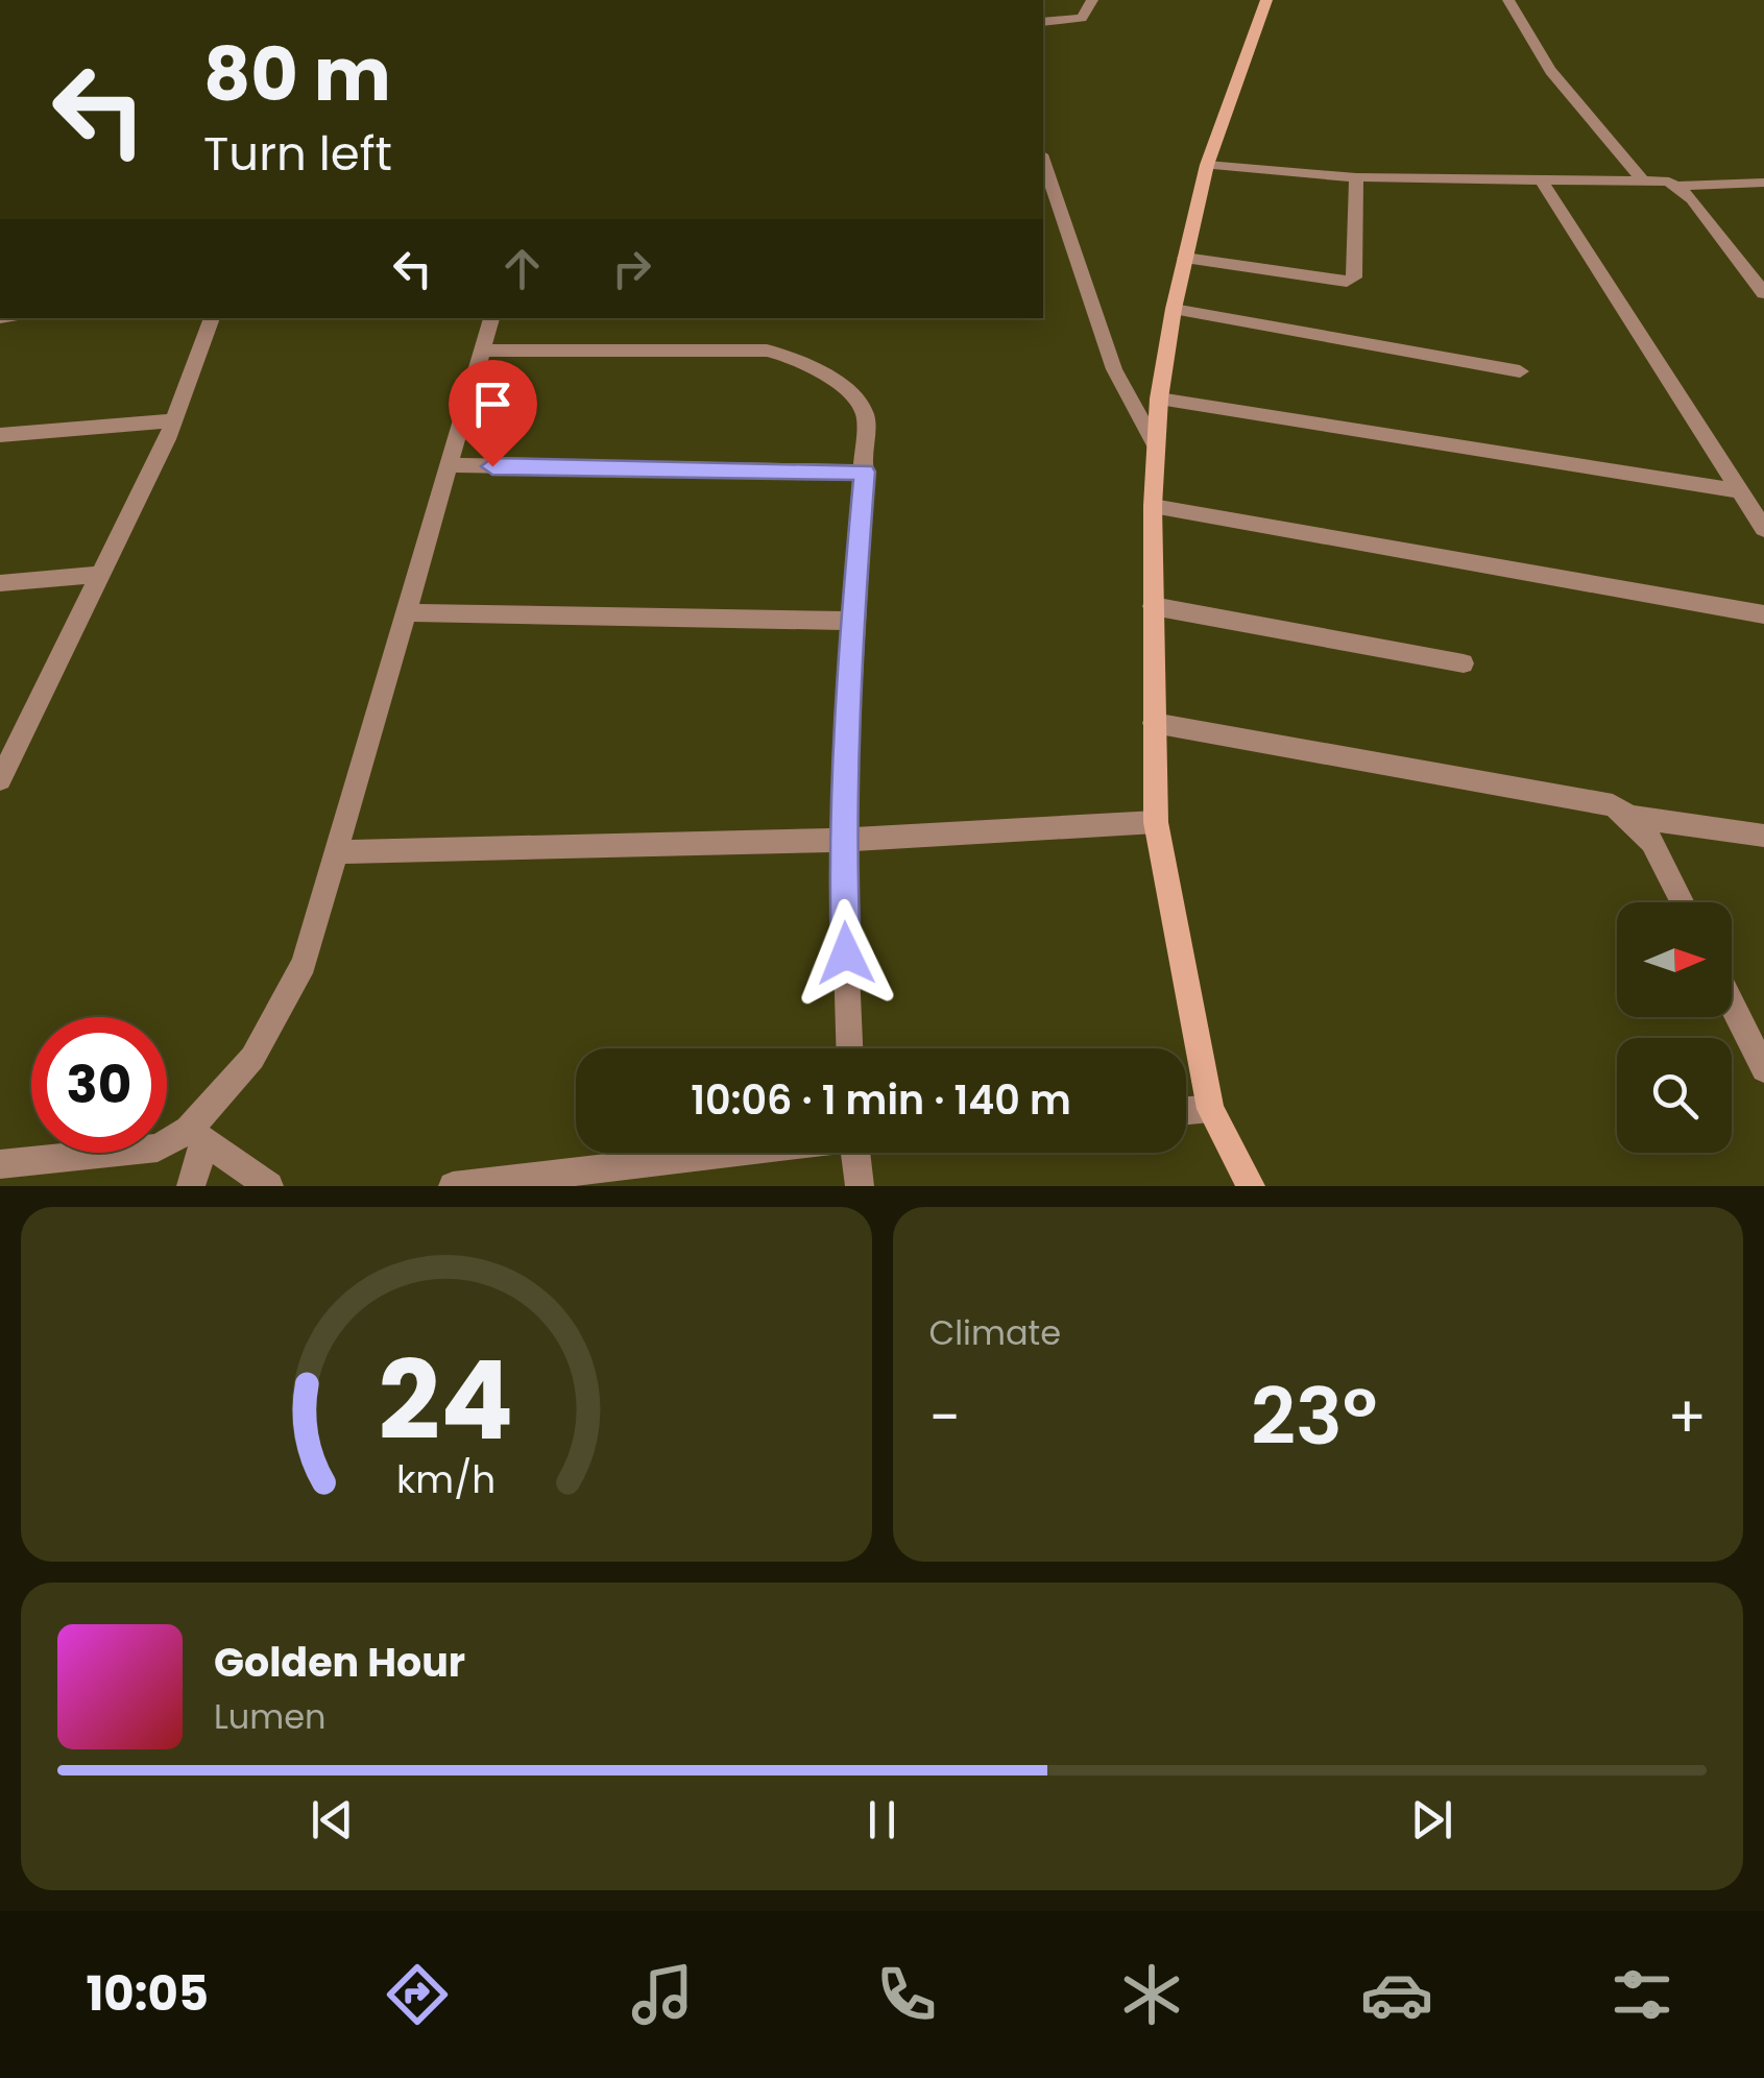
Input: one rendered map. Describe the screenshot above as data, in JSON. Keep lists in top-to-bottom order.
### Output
{
  "north": "right",
  "page": {
    "turn": ["80 m", "Turn left"],
    "limit": "30",
    "trip": "10:06 · 1 min · 140 m",
    "tile": "Climate",
    "heat": ["−", "23°", "+"],
    "song": ["Golden Hour", "Lumen"],
    "tabs": "10:05",
    "gauge": ["24", "km/h"]
  }
}
